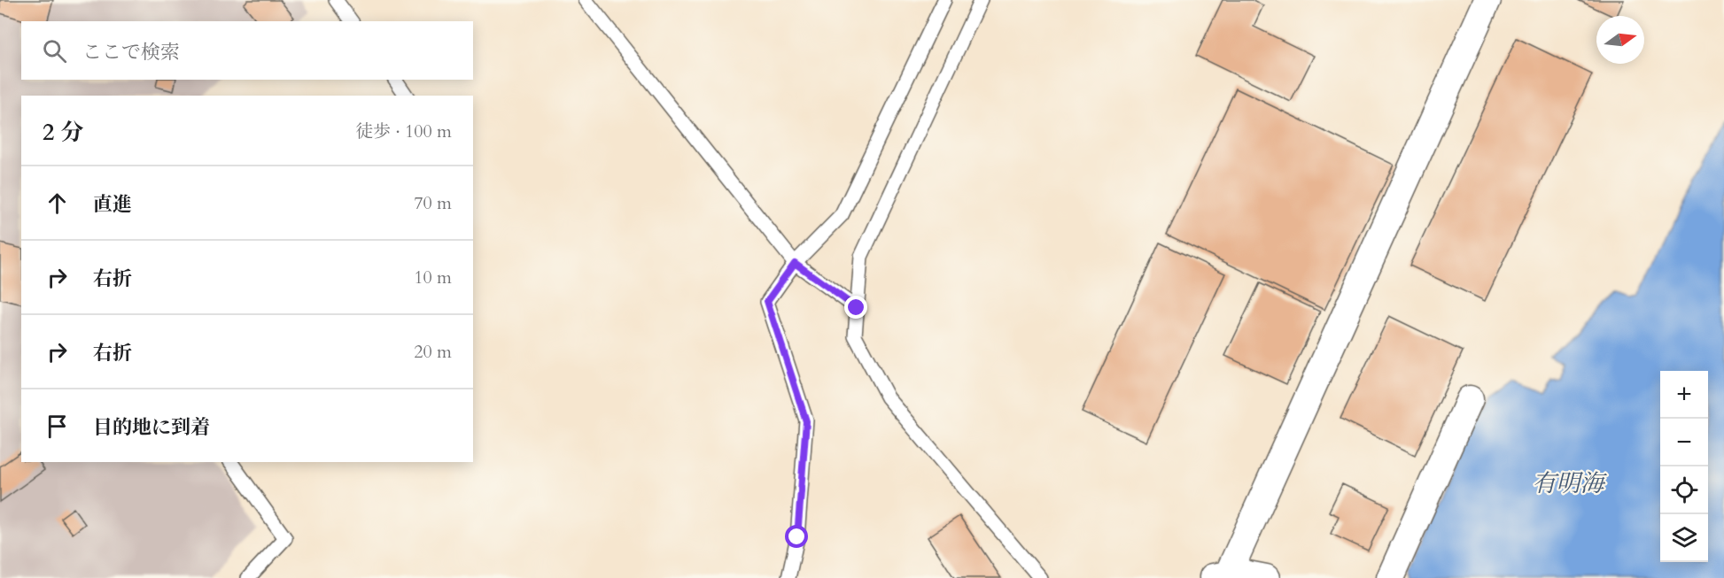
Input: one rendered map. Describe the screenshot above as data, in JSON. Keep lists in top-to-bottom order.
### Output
{
  "water": ["有明海"],
  "north": "right",
  "page": {
    "search": "ここで検索",
    "heading": ["2 分", "徒歩 · 100 m"],
    "list": [
      ["直進", "70 m"],
      ["右折", "10 m"],
      ["右折", "20 m"],
      "目的地に到着"
    ],
    "map_buttons": ["+", "−"]
  }
}
